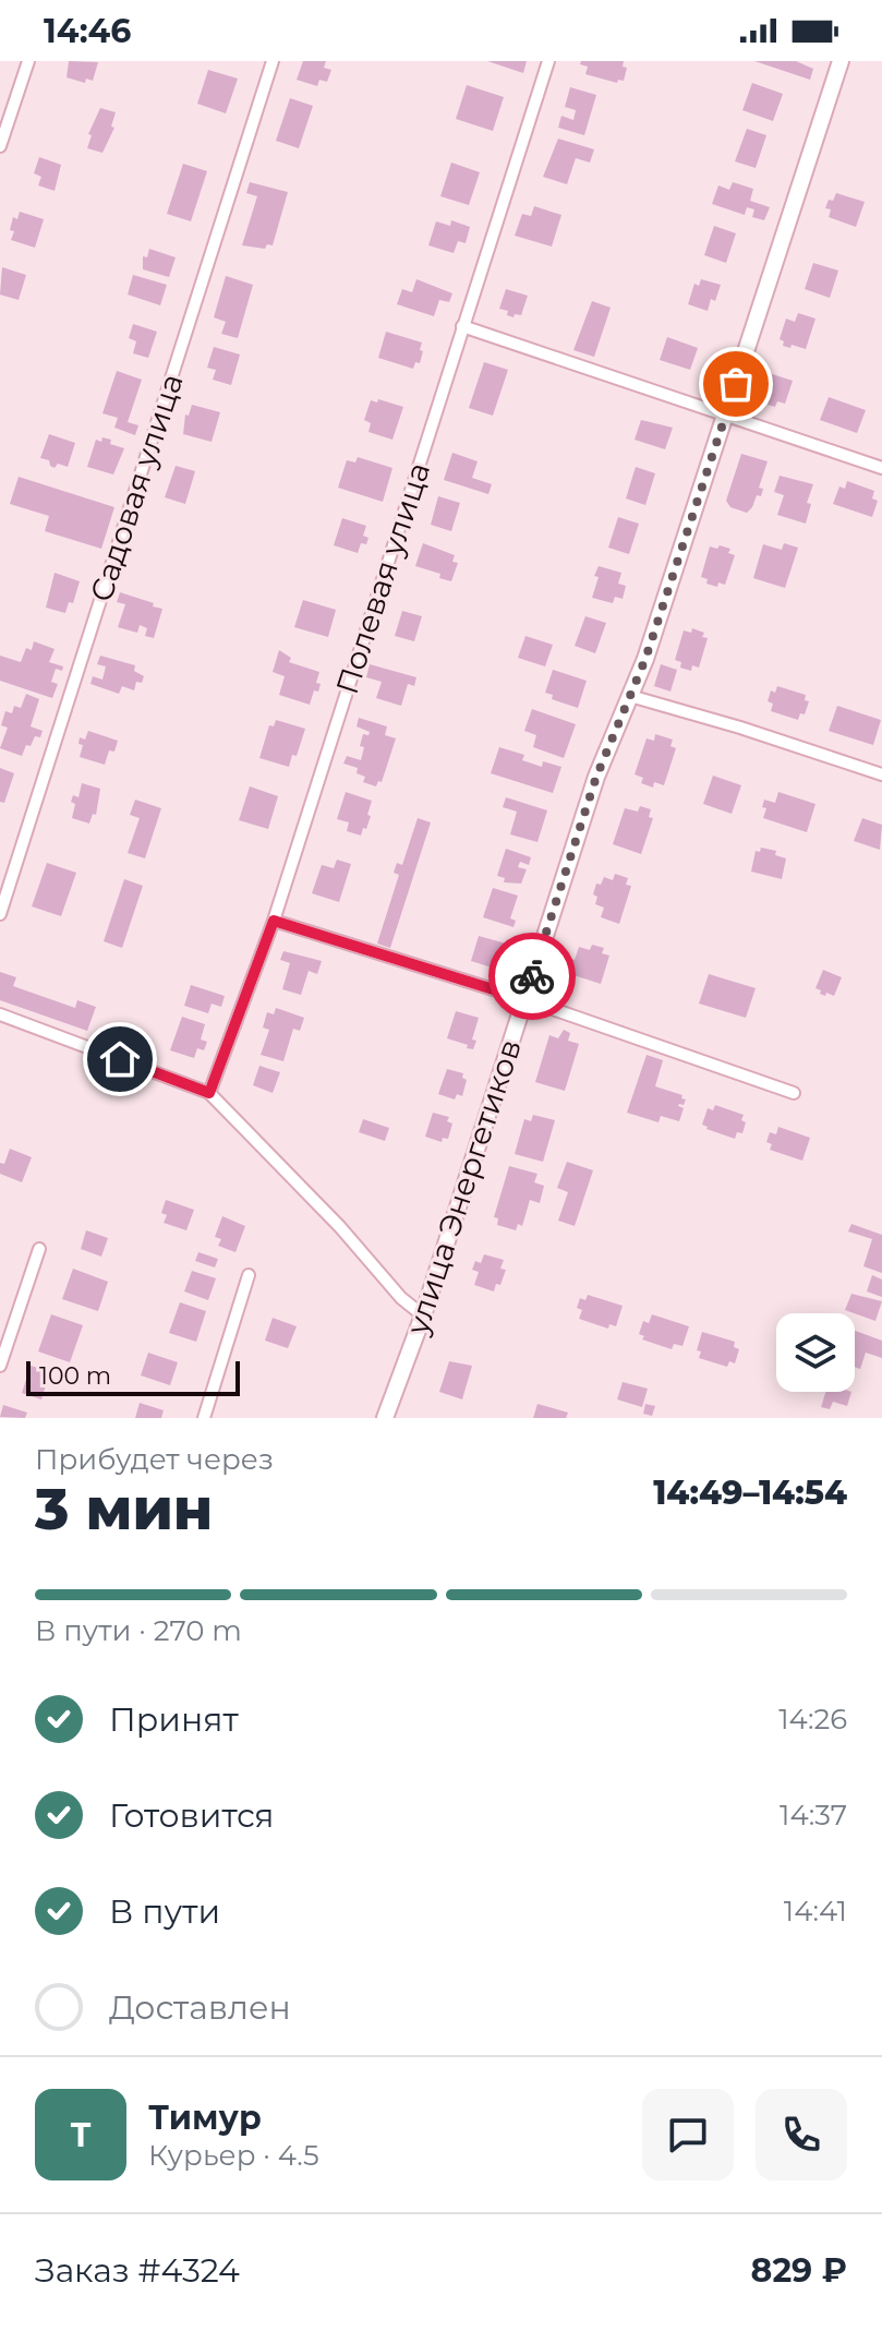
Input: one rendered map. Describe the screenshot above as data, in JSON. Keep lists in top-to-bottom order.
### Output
{
  "streets": {
    "street": ["Садовая улица", "Полевая улица", "улица Энергетиков"]
  },
  "scale_bar": "100 m",
  "page": {
    "status": "14:46",
    "scale": "100 m",
    "heading": ["3 мин", "Прибудет через", "14:49–14:54"],
    "panel": [
      "Тимур",
      "Курьер · 4.5",
      "Заказ #4324",
      "829 ₽"
    ],
    "bar": "В пути · 270 m",
    "list": [
      ["Принят", "14:26"],
      ["Готовится", "14:37"],
      ["В пути", "14:41"],
      "Доставлен"
    ],
    "round": "Т"
  }
}
